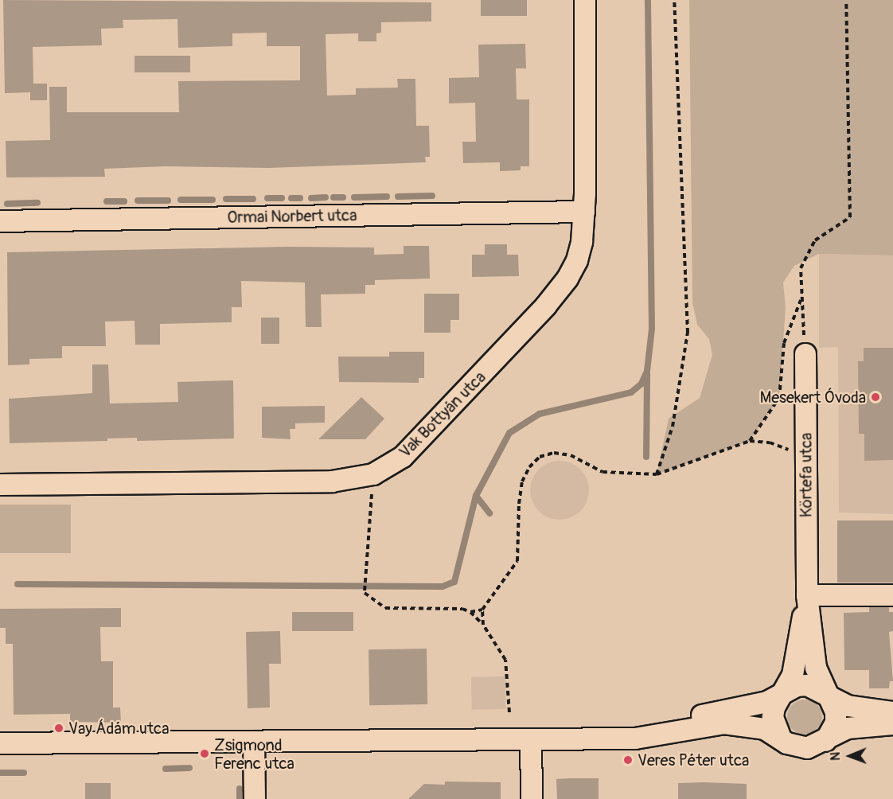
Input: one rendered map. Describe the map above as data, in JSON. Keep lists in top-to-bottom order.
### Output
{
  "streets": {
    "street": ["Ormai Norbert utca", "Vak Bottyán utca", "Körtefa utca"]
  },
  "crossings": [
    ["Ormai Norbert utca", "Vak Bottyán utca"]
  ],
  "places": [
    "Mesekert Óvoda",
    "Vay Ádám utca",
    "Zsigmond Ferenc utca",
    "Veres Péter utca"
  ],
  "north": "left"
}
